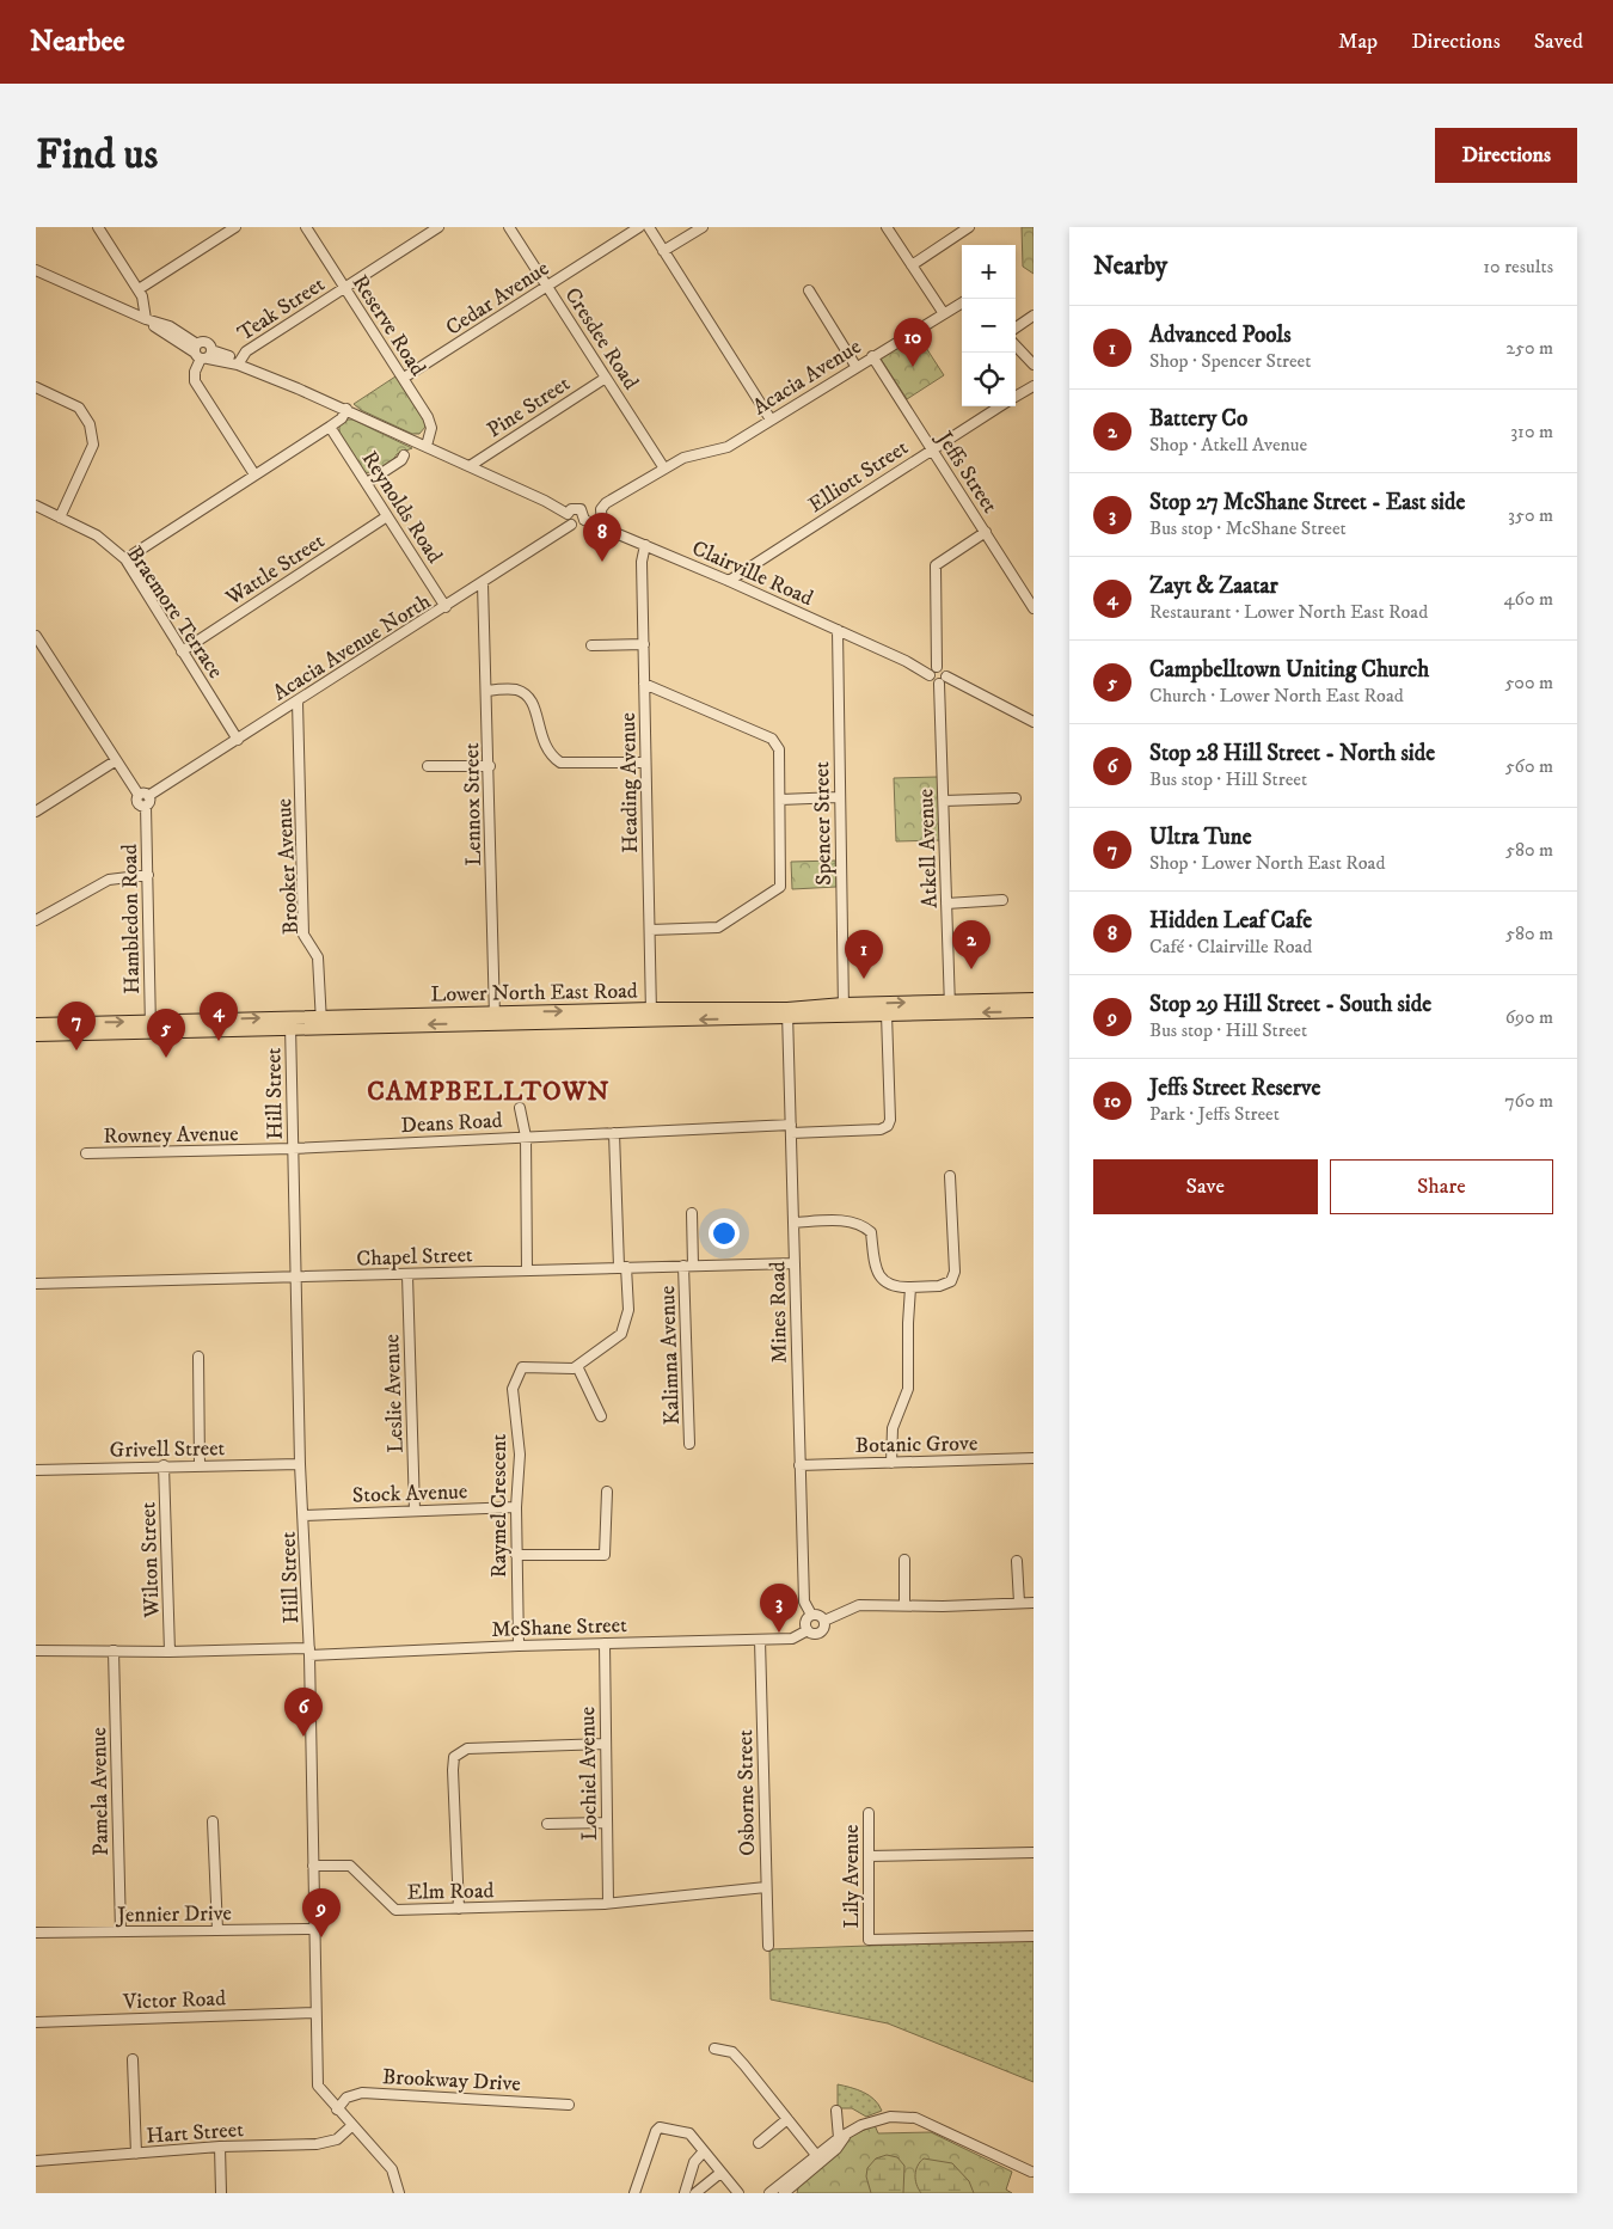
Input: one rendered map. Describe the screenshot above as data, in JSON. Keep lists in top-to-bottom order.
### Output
{
  "streets": {
    "main road": ["Lower North East Road"],
    "street": [
      "Cedar Avenue",
      "Teak Street",
      "Reserve Road",
      "Cresdee Road",
      "Acacia Avenue",
      "Pine Street",
      "Jeffs Street",
      "Elliott Street",
      "Reynolds Road",
      "Wattle Street",
      "Clairville Road",
      "Braemore Terrace",
      "Acacia Avenue North",
      "Heading Avenue",
      "Lennox Street",
      "Spencer Street",
      "Atkell Avenue",
      "Brooker Avenue",
      "Hambledon Road",
      "Hill Street",
      "Deans Road",
      "Rowney Avenue",
      "Chapel Street",
      "Mines Road",
      "Kalimna Avenue",
      "Leslie Avenue",
      "Botanic Grove",
      "Grivell Street",
      "Stock Avenue",
      "Raymel Crescent",
      "Wilton Street",
      "McShane Street",
      "Lochiel Avenue",
      "Pamela Avenue",
      "Osborne Street",
      "Lily Avenue",
      "Elm Road",
      "Jennier Drive",
      "Victor Road",
      "Brookway Drive",
      "Hart Street"
    ]
  },
  "crossings": [
    ["Cedar Avenue", "Reserve Road"],
    ["Cedar Avenue", "Cresdee Road"],
    ["Teak Street", "Reserve Road"],
    ["Cresdee Road", "Acacia Avenue"],
    ["Cresdee Road", "Pine Street"],
    ["Acacia Avenue", "Jeffs Street"],
    ["Jeffs Street", "Elliott Street"],
    ["Elliott Street", "Clairville Road"],
    ["Reynolds Road", "Wattle Street"],
    ["Reynolds Road", "Acacia Avenue North"],
    ["Wattle Street", "Braemore Terrace"],
    ["Clairville Road", "Acacia Avenue North"],
    ["Clairville Road", "Heading Avenue"],
    ["Clairville Road", "Spencer Street"],
    ["Braemore Terrace", "Acacia Avenue North"],
    ["Acacia Avenue North", "Lennox Street"],
    ["Acacia Avenue North", "Brooker Avenue"],
    ["Acacia Avenue North", "Hambledon Road"],
    ["Heading Avenue", "Lower North East Road"],
    ["Lennox Street", "Lower North East Road"],
    ["Spencer Street", "Lower North East Road"],
    ["Atkell Avenue", "Lower North East Road"],
    ["Brooker Avenue", "Lower North East Road"],
    ["Hambledon Road", "Lower North East Road"],
    ["Lower North East Road", "Hill Street"],
    ["Lower North East Road", "Deans Road"],
    ["Lower North East Road", "Mines Road"],
    ["Hill Street", "Deans Road"],
    ["Hill Street", "Rowney Avenue"],
    ["Hill Street", "Chapel Street"],
    ["Hill Street", "Grivell Street"],
    ["Hill Street", "Stock Avenue"],
    ["Hill Street", "McShane Street"],
    ["Hill Street", "Elm Road"],
    ["Hill Street", "Jennier Drive"],
    ["Hill Street", "Victor Road"],
    ["Hill Street", "Brookway Drive"],
    ["Hill Street", "Hart Street"],
    ["Deans Road", "Rowney Avenue"],
    ["Deans Road", "Mines Road"],
    ["Chapel Street", "Mines Road"],
    ["Chapel Street", "Kalimna Avenue"],
    ["Chapel Street", "Leslie Avenue"],
    ["Mines Road", "Botanic Grove"],
    ["Mines Road", "McShane Street"],
    ["Leslie Avenue", "Stock Avenue"],
    ["Grivell Street", "Wilton Street"],
    ["Stock Avenue", "Raymel Crescent"],
    ["Raymel Crescent", "McShane Street"],
    ["Wilton Street", "McShane Street"],
    ["McShane Street", "Lochiel Avenue"],
    ["McShane Street", "Pamela Avenue"],
    ["McShane Street", "Osborne Street"],
    ["Lochiel Avenue", "Elm Road"],
    ["Pamela Avenue", "Jennier Drive"],
    ["Osborne Street", "Elm Road"]
  ],
  "districts": ["CAMPBELLTOWN"],
  "page": {
    "header": "Nearbee",
    "nav": ["Map", "Directions", "Saved"],
    "buttons": [
      "Directions",
      ["Save", "Share"]
    ],
    "title": "Find us",
    "heading": ["Nearby", "10 results"],
    "map_buttons": ["+", "−"],
    "list": [
      {
        "mark": "1",
        "name": "Advanced Pools",
        "note": "Shop · Spencer Street",
        "value": "250 m"
      },
      {
        "mark": "2",
        "name": "Battery Co",
        "note": "Shop · Atkell Avenue",
        "value": "310 m"
      },
      {
        "mark": "3",
        "name": "Stop 27 McShane Street - East side",
        "note": "Bus stop · McShane Street",
        "value": "350 m"
      },
      {
        "mark": "4",
        "name": "Zayt & Zaatar",
        "note": "Restaurant · Lower North East Road",
        "value": "460 m"
      },
      {
        "mark": "5",
        "name": "Campbelltown Uniting Church",
        "note": "Church · Lower North East Road",
        "value": "500 m"
      },
      {
        "mark": "6",
        "name": "Stop 28 Hill Street - North side",
        "note": "Bus stop · Hill Street",
        "value": "560 m"
      },
      {
        "mark": "7",
        "name": "Ultra Tune",
        "note": "Shop · Lower North East Road",
        "value": "580 m"
      },
      {
        "mark": "8",
        "name": "Hidden Leaf Cafe",
        "note": "Café · Clairville Road",
        "value": "580 m"
      },
      {
        "mark": "9",
        "name": "Stop 29 Hill Street - South side",
        "note": "Bus stop · Hill Street",
        "value": "690 m"
      },
      {
        "mark": "10",
        "name": "Jeffs Street Reserve",
        "note": "Park · Jeffs Street",
        "value": "760 m"
      }
    ],
    "pins": [
      "10",
      "8",
      "2",
      "1",
      "4",
      "7",
      "5",
      "3",
      "6",
      "9"
    ]
  }
}
